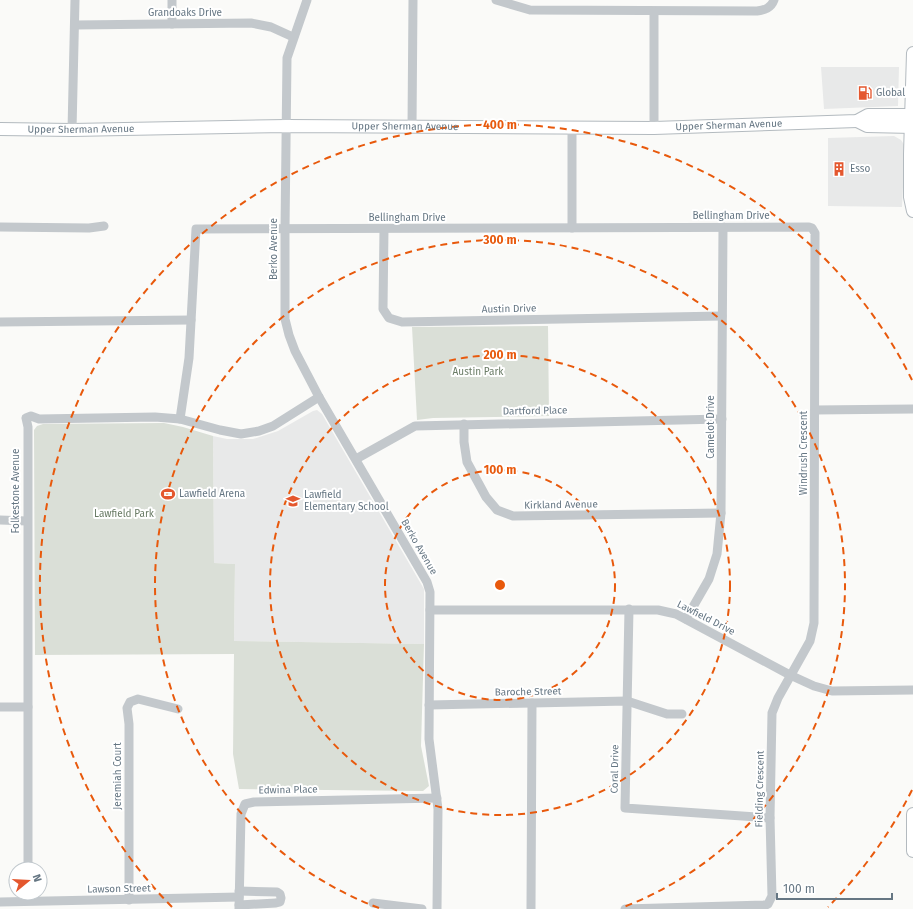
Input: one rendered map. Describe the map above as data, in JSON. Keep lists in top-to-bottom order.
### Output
{
  "streets": {
    "main road": ["Upper Sherman Avenue"],
    "street": [
      "Grandoaks Drive",
      "Bellingham Drive",
      "Berko Avenue",
      "Austin Drive",
      "Dartford Place",
      "Camelot Drive",
      "Windrush Crescent",
      "Folkestone Avenue",
      "Kirkland Avenue",
      "Lawfield Drive",
      "Baroche Street",
      "Coral Drive",
      "Jeremiah Court",
      "Fielding Crescent",
      "Edwina Place",
      "Lawson Street"
    ]
  },
  "crossings": [
    ["Grandoaks Drive", "Berko Avenue"],
    ["Upper Sherman Avenue", "Berko Avenue"],
    ["Bellingham Drive", "Berko Avenue"],
    ["Bellingham Drive", "Austin Drive"],
    ["Bellingham Drive", "Camelot Drive"],
    ["Bellingham Drive", "Windrush Crescent"],
    ["Bellingham Drive", "Folkestone Avenue"],
    ["Berko Avenue", "Dartford Place"],
    ["Berko Avenue", "Folkestone Avenue"],
    ["Berko Avenue", "Lawfield Drive"],
    ["Berko Avenue", "Baroche Street"],
    ["Berko Avenue", "Edwina Place"],
    ["Austin Drive", "Camelot Drive"],
    ["Dartford Place", "Camelot Drive"],
    ["Dartford Place", "Kirkland Avenue"],
    ["Camelot Drive", "Kirkland Avenue"],
    ["Camelot Drive", "Lawfield Drive"],
    ["Windrush Crescent", "Lawfield Drive"],
    ["Windrush Crescent", "Fielding Crescent"],
    ["Lawfield Drive", "Coral Drive"],
    ["Lawfield Drive", "Fielding Crescent"],
    ["Baroche Street", "Coral Drive"],
    ["Coral Drive", "Fielding Crescent"],
    ["Jeremiah Court", "Lawson Street"],
    ["Edwina Place", "Lawson Street"]
  ],
  "parks": ["Austin Park", "Lawfield Park"],
  "places": {
    "fuel station": ["Global"],
    "building": ["Esso"],
    "sports": ["Lawfield Arena"],
    "school or university": ["Lawfield Elementary School"]
  },
  "scale_bar": "100 m",
  "north": "right",
  "rings": [
    "400 m",
    "300 m",
    "200 m",
    "100 m"
  ]
}
